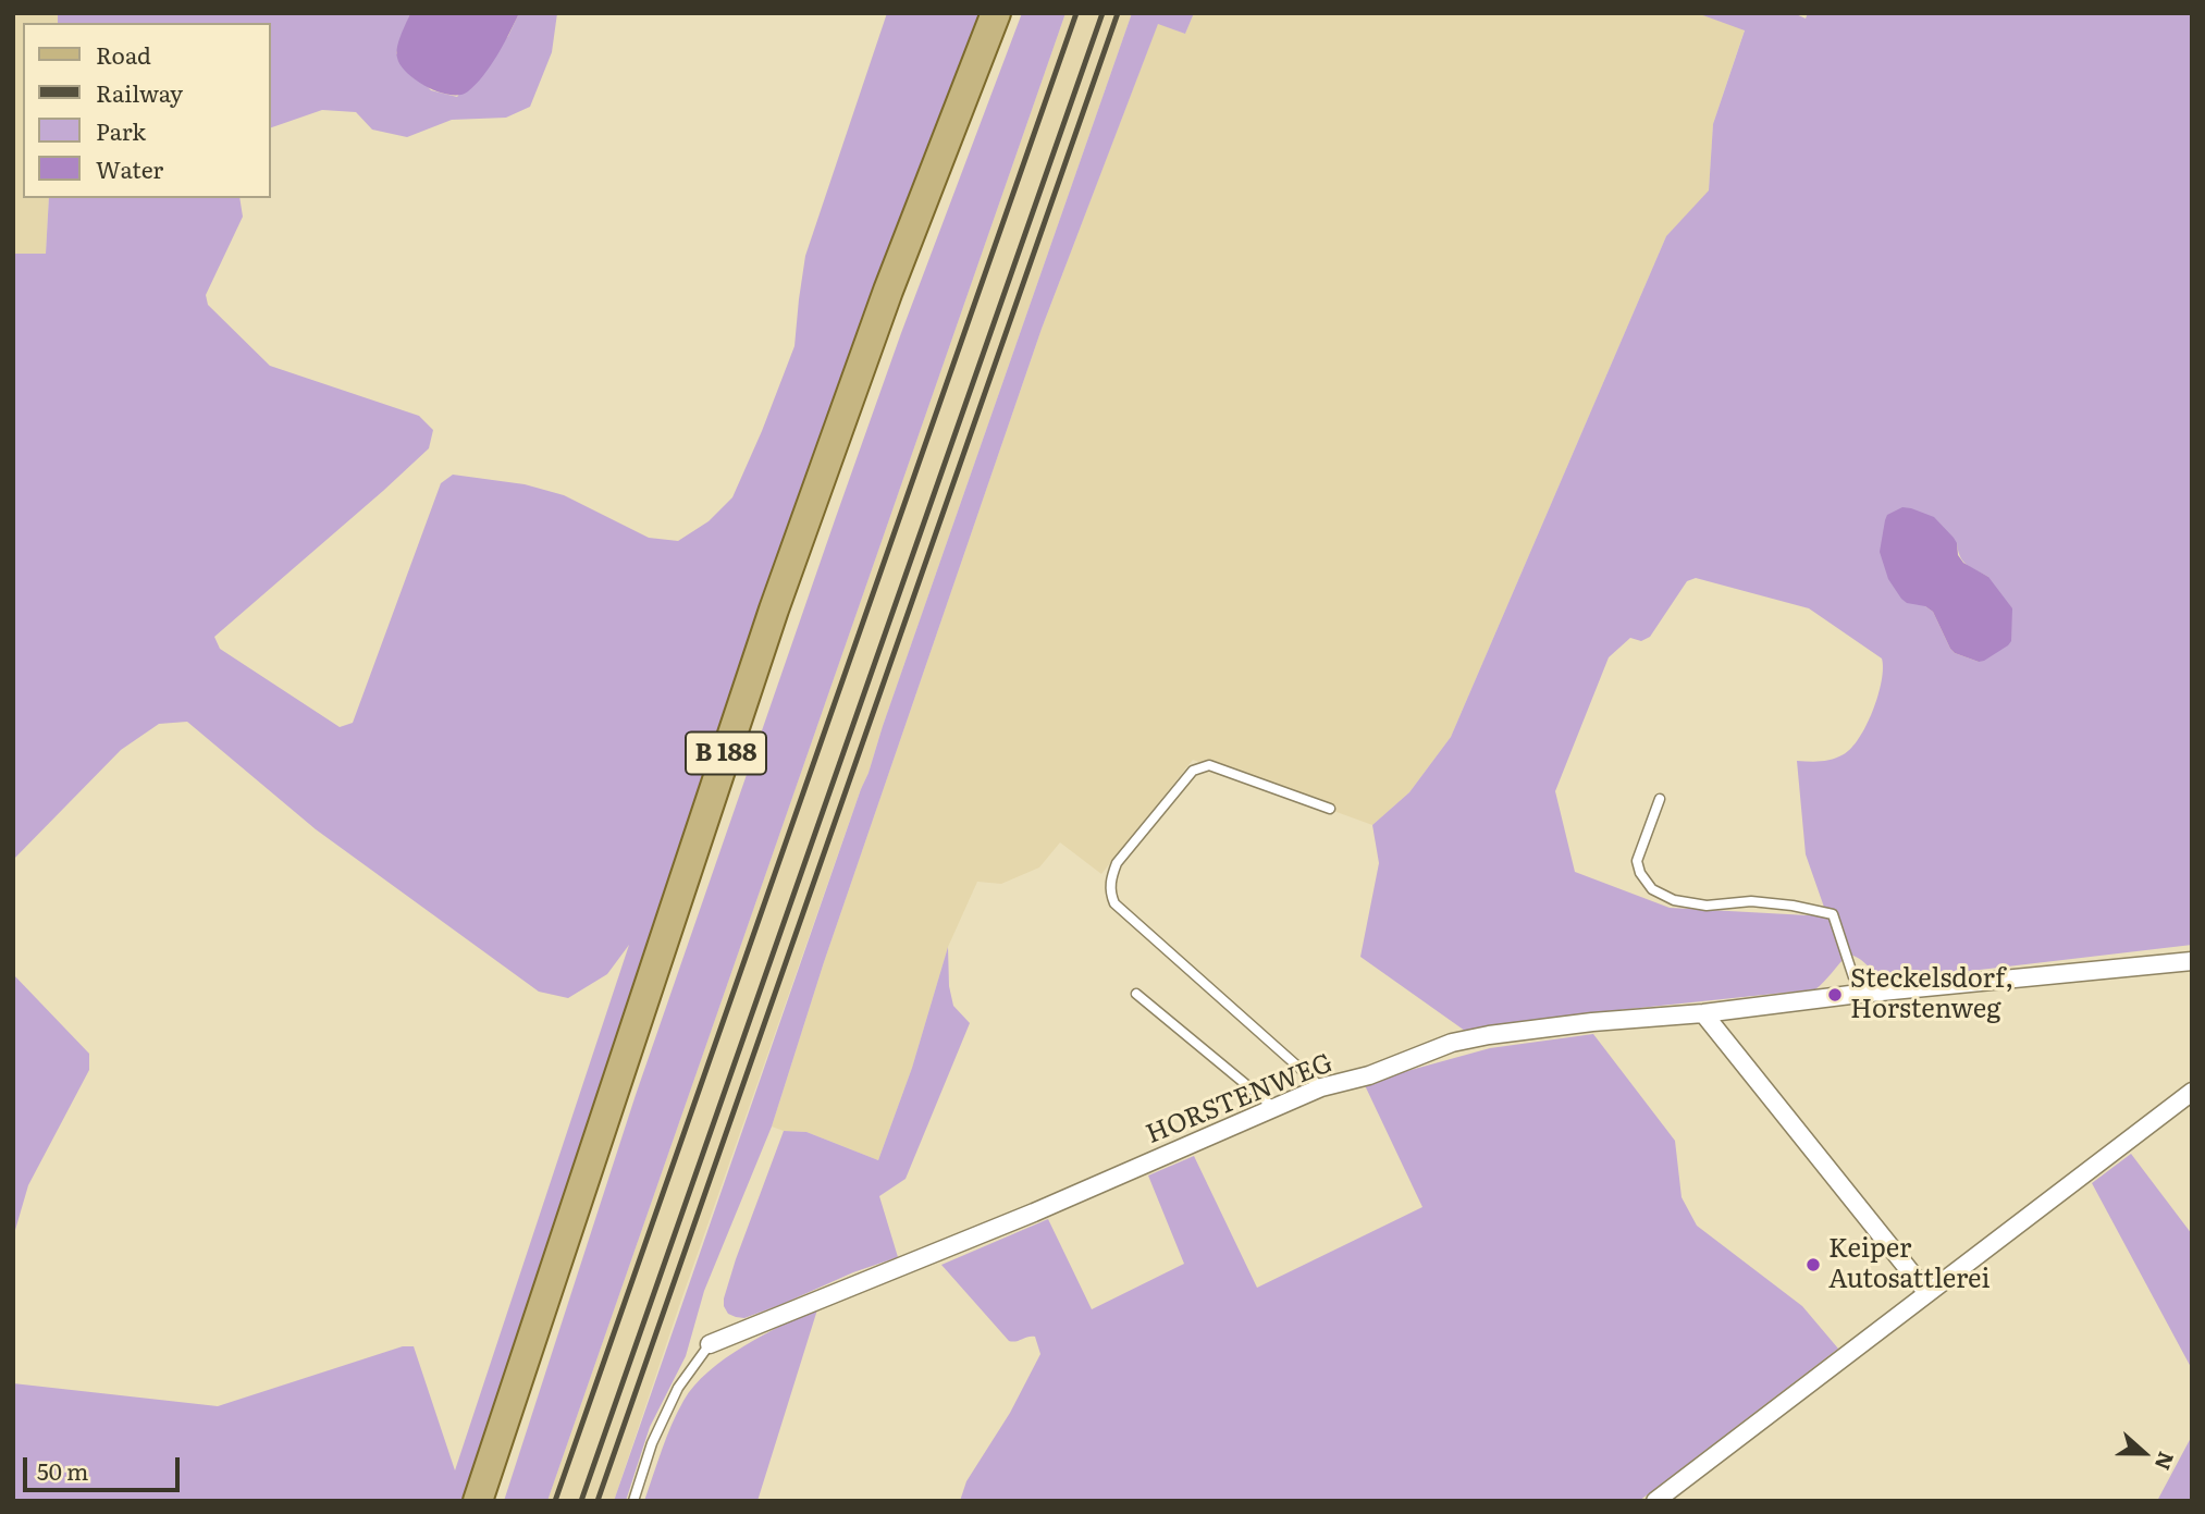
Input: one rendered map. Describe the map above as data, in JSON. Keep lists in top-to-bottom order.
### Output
{
  "streets": {
    "main road": ["B 188"],
    "street": ["HORSTENWEG"]
  },
  "places": ["Steckelsdorf, Horstenweg", "Keiper Autosattlerei"],
  "legend": [
    "Road",
    "Railway",
    "Park",
    "Water"
  ],
  "scale_bar": "50 m",
  "north": "right"
}
